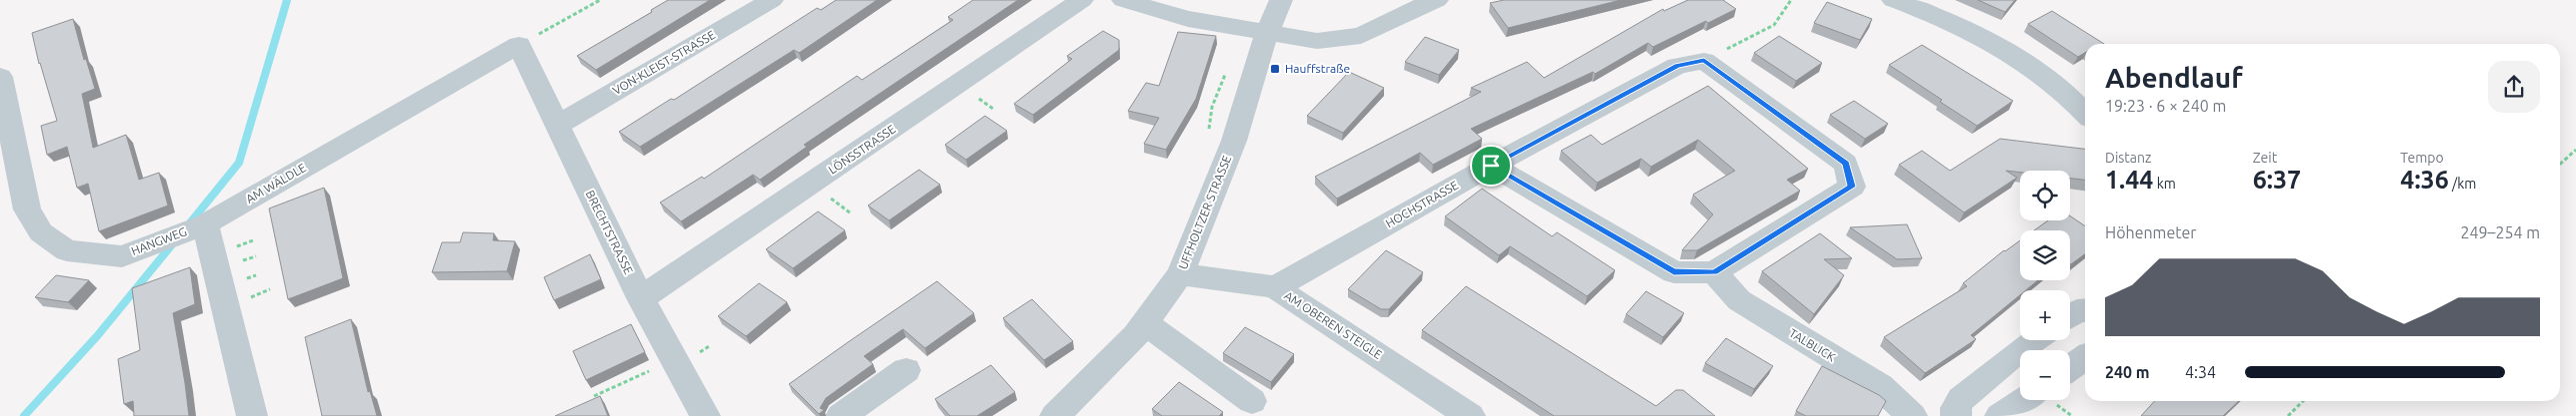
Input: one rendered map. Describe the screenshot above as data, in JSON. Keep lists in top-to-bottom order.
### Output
{
  "streets": {
    "street": [
      "VON-KLEIST-STRASSE",
      "LÖNSSTRASSE",
      "AM WÄLDLE",
      "HOCHSTRASSE",
      "UFFHOLTZER STRASSE",
      "BRECHTSTRASSE",
      "HANGWEG",
      "AM OBEREN STEIGLE",
      "TALBLICK"
    ]
  },
  "crossings": [
    ["VON-KLEIST-STRASSE", "BRECHTSTRASSE"],
    ["LÖNSSTRASSE", "BRECHTSTRASSE"],
    ["AM WÄLDLE", "BRECHTSTRASSE"],
    ["AM WÄLDLE", "HANGWEG"],
    ["HOCHSTRASSE", "AM OBEREN STEIGLE"],
    ["UFFHOLTZER STRASSE", "AM OBEREN STEIGLE"]
  ],
  "places": {
    "transit": ["Hauffstraße"]
  },
  "page": {
    "heading": ["Abendlauf", "19:23 · 6 × 240 m"],
    "stats": [
      ["Distanz", "1.44 km"],
      ["Zeit", "6:37"],
      ["Tempo", "4:36 /km"]
    ],
    "map_buttons": ["+", "−"],
    "chart": ["Höhenmeter", "249–254 m"],
    "list": [
      {
        "name": "240 m",
        "note": "4:34"
      }
    ]
  }
}
